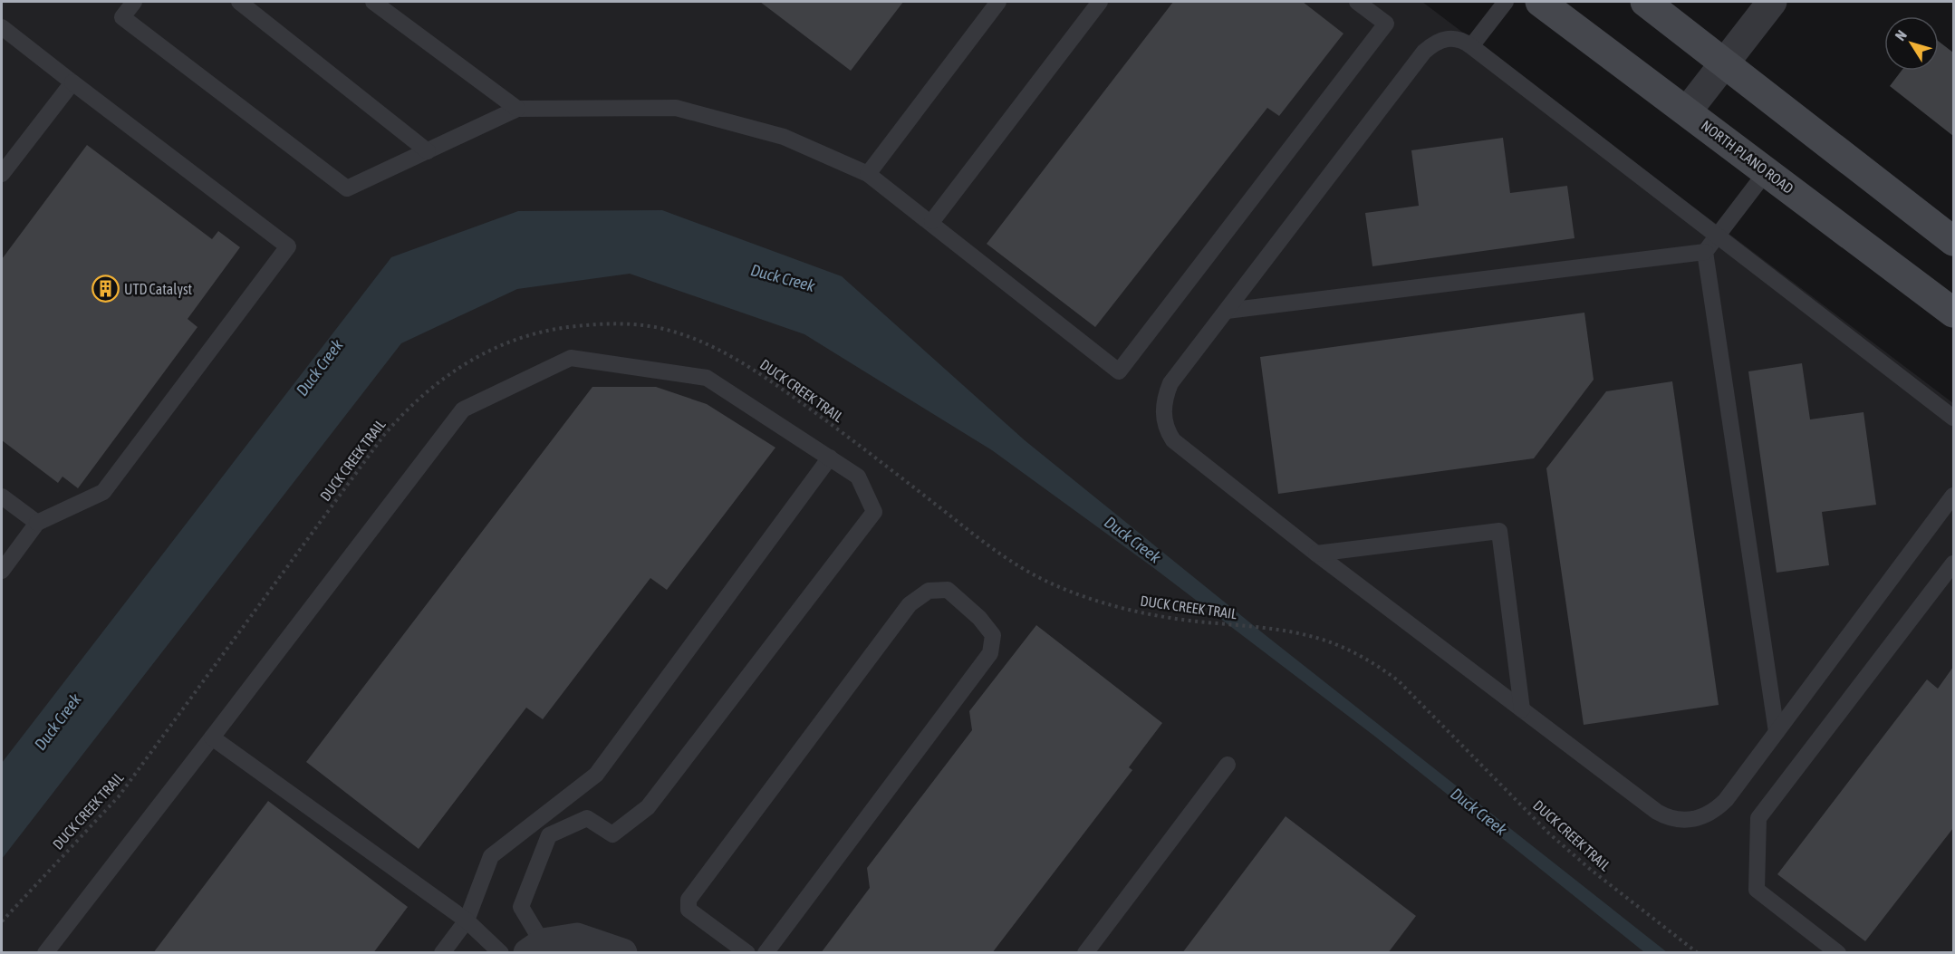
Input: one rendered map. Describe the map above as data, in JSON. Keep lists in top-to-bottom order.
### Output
{
  "streets": {
    "main road": ["NORTH PLANO ROAD"],
    "path": ["DUCK CREEK TRAIL"]
  },
  "water": ["Duck Creek"],
  "places": {
    "building": ["UTD Catalyst"]
  },
  "north": "top left"
}
